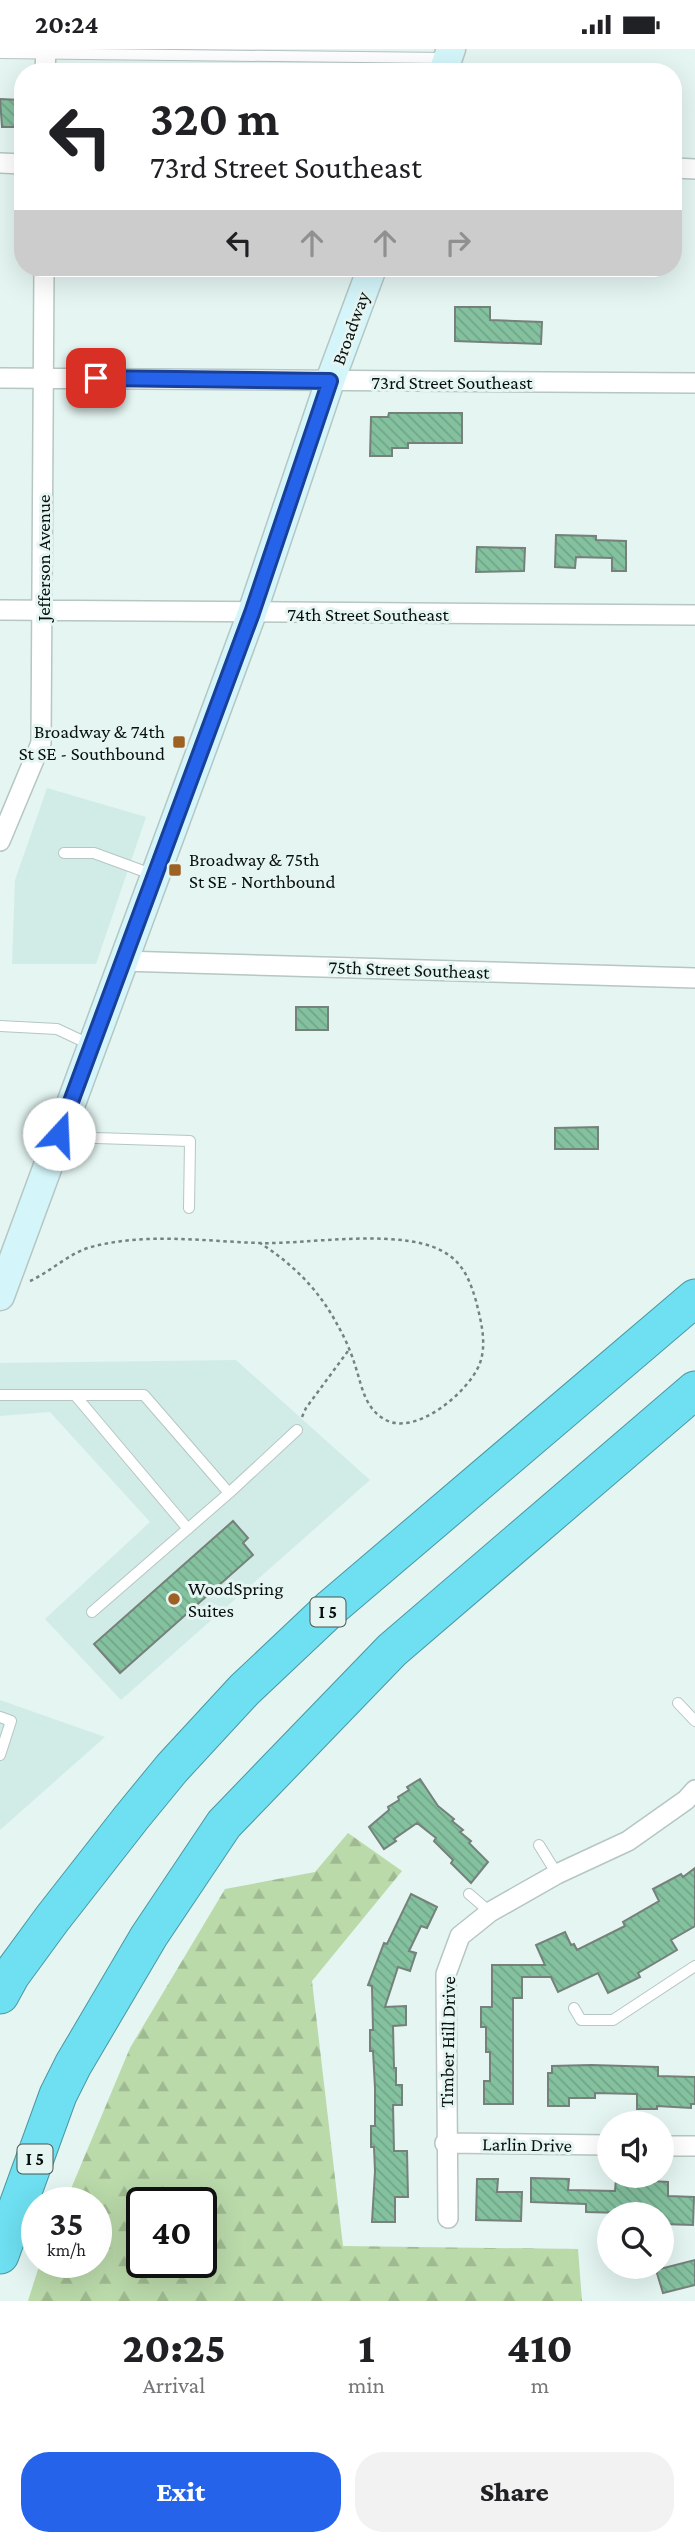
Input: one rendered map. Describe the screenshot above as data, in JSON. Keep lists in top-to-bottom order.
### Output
{
  "streets": {
    "highway": ["I 5"],
    "street": [
      "Broadway",
      "73rd Street Southeast",
      "Jefferson Avenue",
      "74th Street Southeast",
      "75th Street Southeast",
      "Timber Hill Drive",
      "Larlin Drive"
    ]
  },
  "crossings": [
    ["Broadway", "73rd Street Southeast"],
    ["Broadway", "74th Street Southeast"],
    ["Broadway", "75th Street Southeast"],
    ["73rd Street Southeast", "Jefferson Avenue"],
    ["Jefferson Avenue", "74th Street Southeast"],
    ["Timber Hill Drive", "Larlin Drive"]
  ],
  "places": {
    "transit": ["Broadway & 74th St SE - Southbound", "Broadway & 75th St SE - Northbound"],
    "other": ["WoodSpring Suites"]
  },
  "page": {
    "status": "20:24",
    "turn": ["320 m", "73rd Street Southeast"],
    "speed": "35 km/h",
    "limit": "40",
    "eta": [
      "20:25",
      "Arrival",
      "1",
      "min",
      "410",
      "m"
    ],
    "buttons": ["Exit", "Share"]
  }
}
